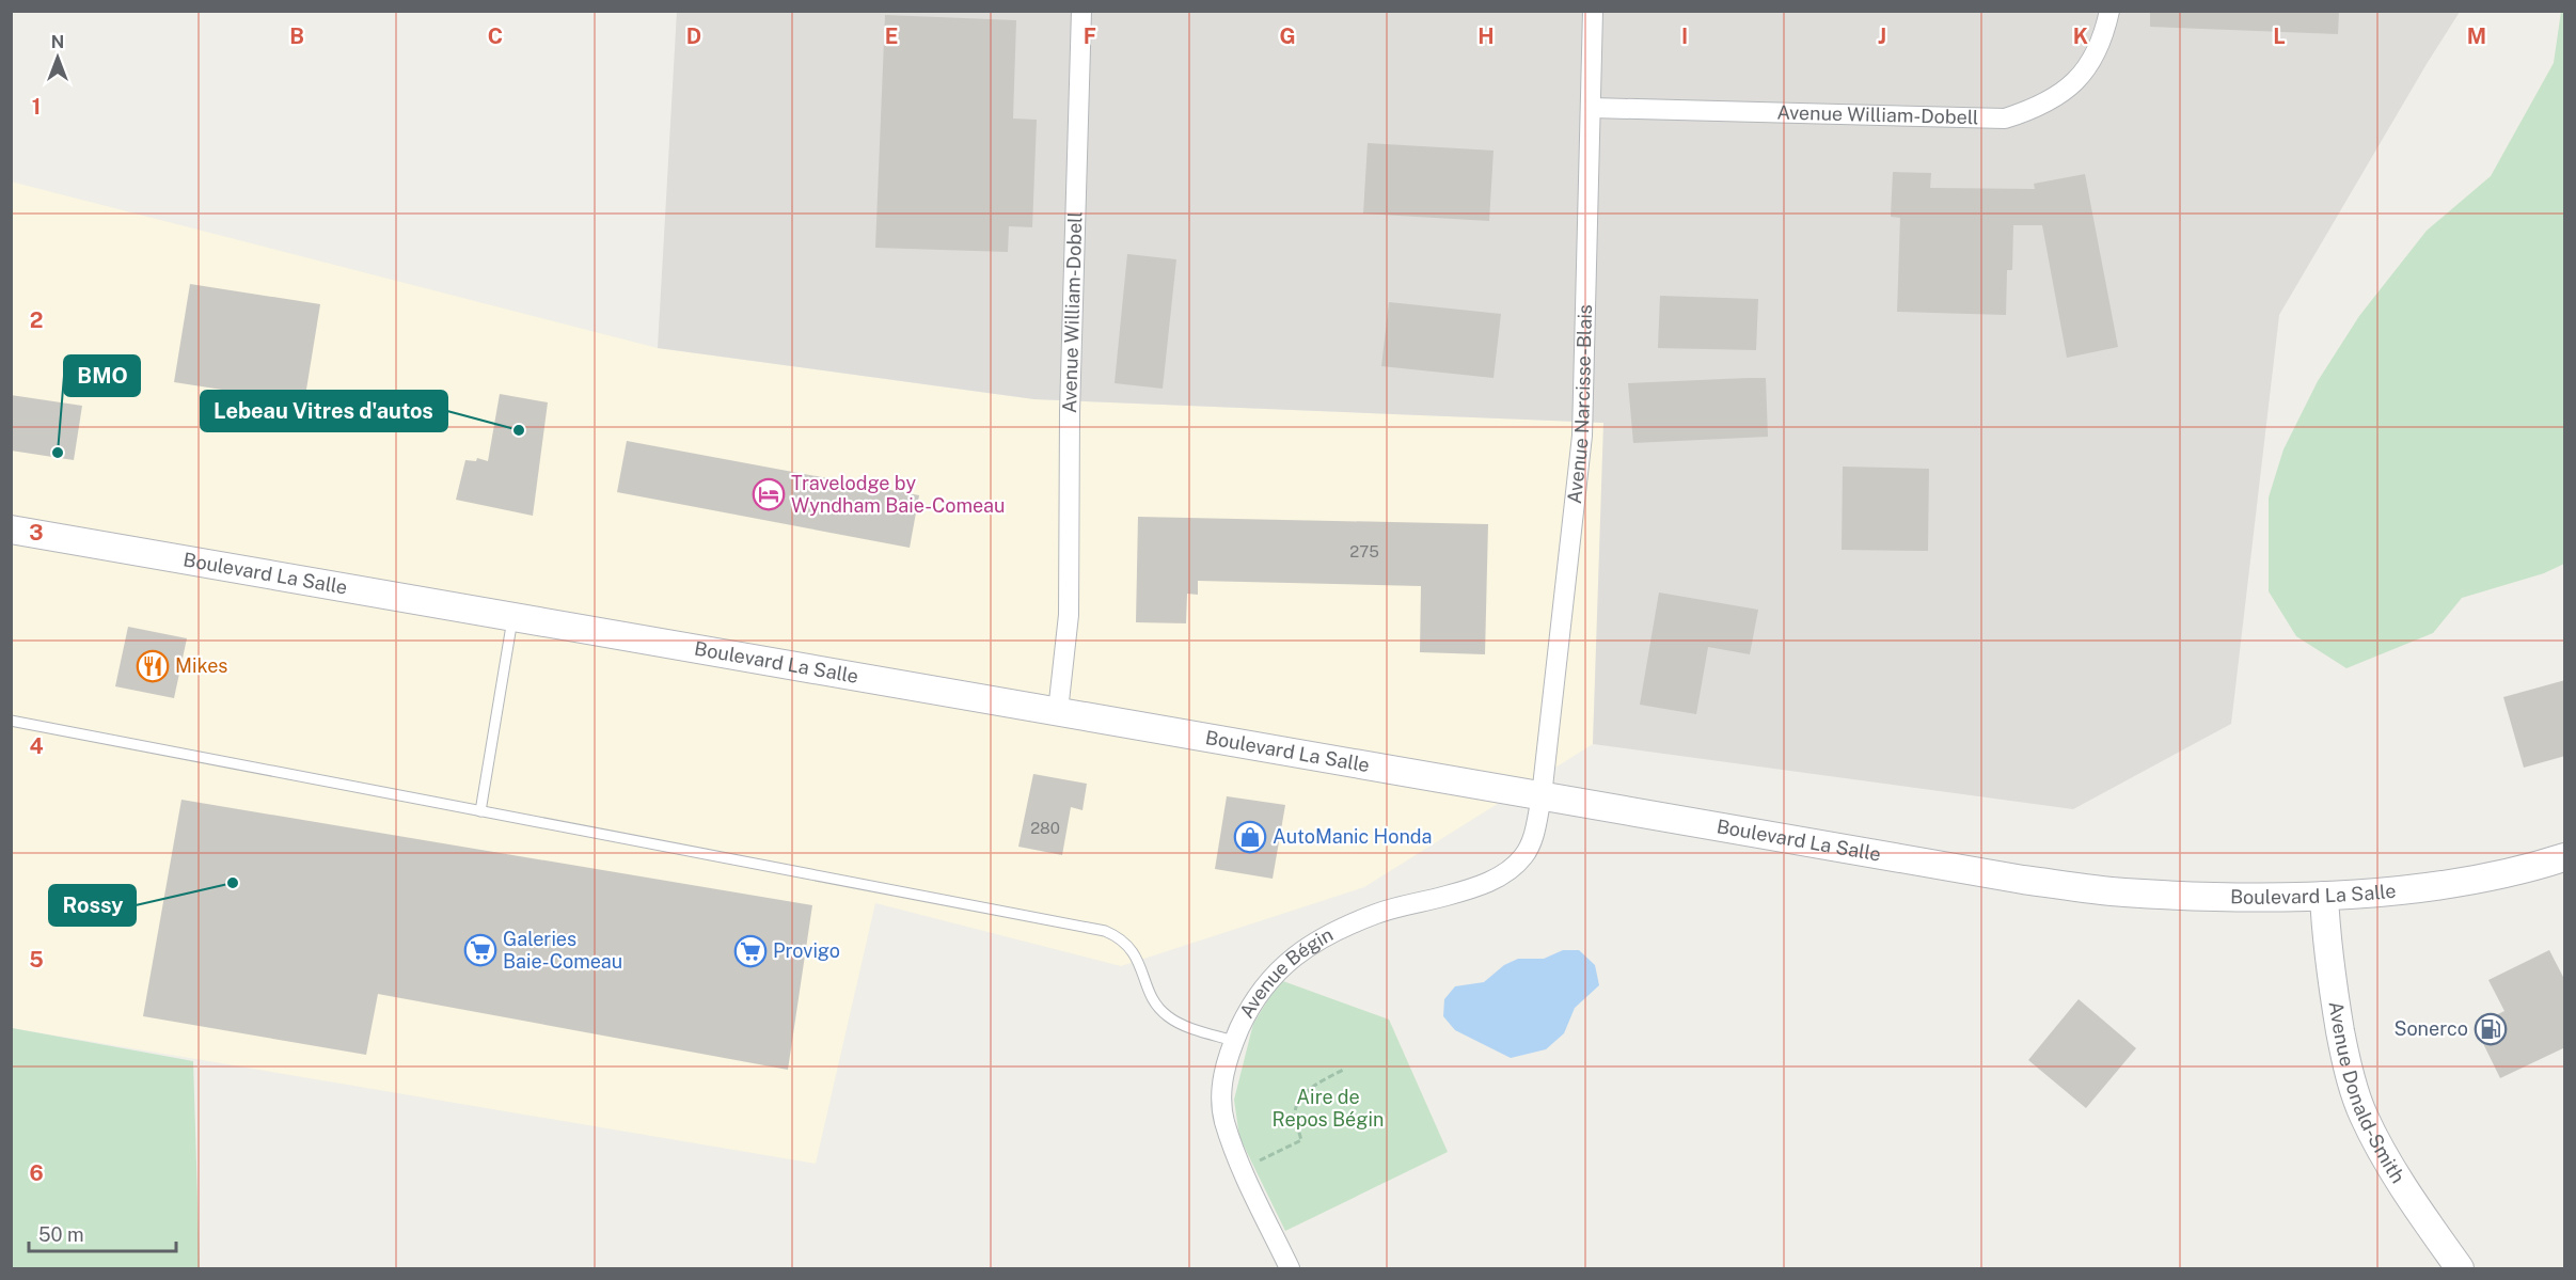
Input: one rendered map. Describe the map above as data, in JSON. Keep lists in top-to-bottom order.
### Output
{
  "streets": {
    "street": [
      "Avenue William-Dobell",
      "Avenue Narcisse-Blais",
      "Boulevard La Salle",
      "Avenue Bégin",
      "Avenue Donald-Smith"
    ]
  },
  "crossings": [
    ["Avenue William-Dobell", "Avenue Narcisse-Blais"],
    ["Avenue William-Dobell", "Boulevard La Salle"],
    ["Avenue Narcisse-Blais", "Boulevard La Salle"],
    ["Avenue Narcisse-Blais", "Avenue Bégin"],
    ["Boulevard La Salle", "Avenue Bégin"],
    ["Boulevard La Salle", "Avenue Donald-Smith"]
  ],
  "parks": ["Aire de Repos Bégin"],
  "places": {
    "other": ["Lebeau Vitres d'autos", "BMO", "Rossy"],
    "hotel": ["Travelodge by Wyndham Baie-Comeau"],
    "restaurant": ["Mikes"],
    "shop": ["AutoManic Honda"],
    "supermarket": ["Galeries Baie-Comeau", "Provigo"],
    "fuel station": ["Sonerco"]
  },
  "house_numbers": ["275", "280"],
  "scale_bar": "50 m",
  "north": "top",
  "grid": {
    "columns": [
      "B",
      "C",
      "D",
      "E",
      "F",
      "G",
      "H",
      "I",
      "J",
      "K",
      "L",
      "M"
    ],
    "rows": [
      "1",
      "2",
      "3",
      "4",
      "5",
      "6"
    ]
  }
}
